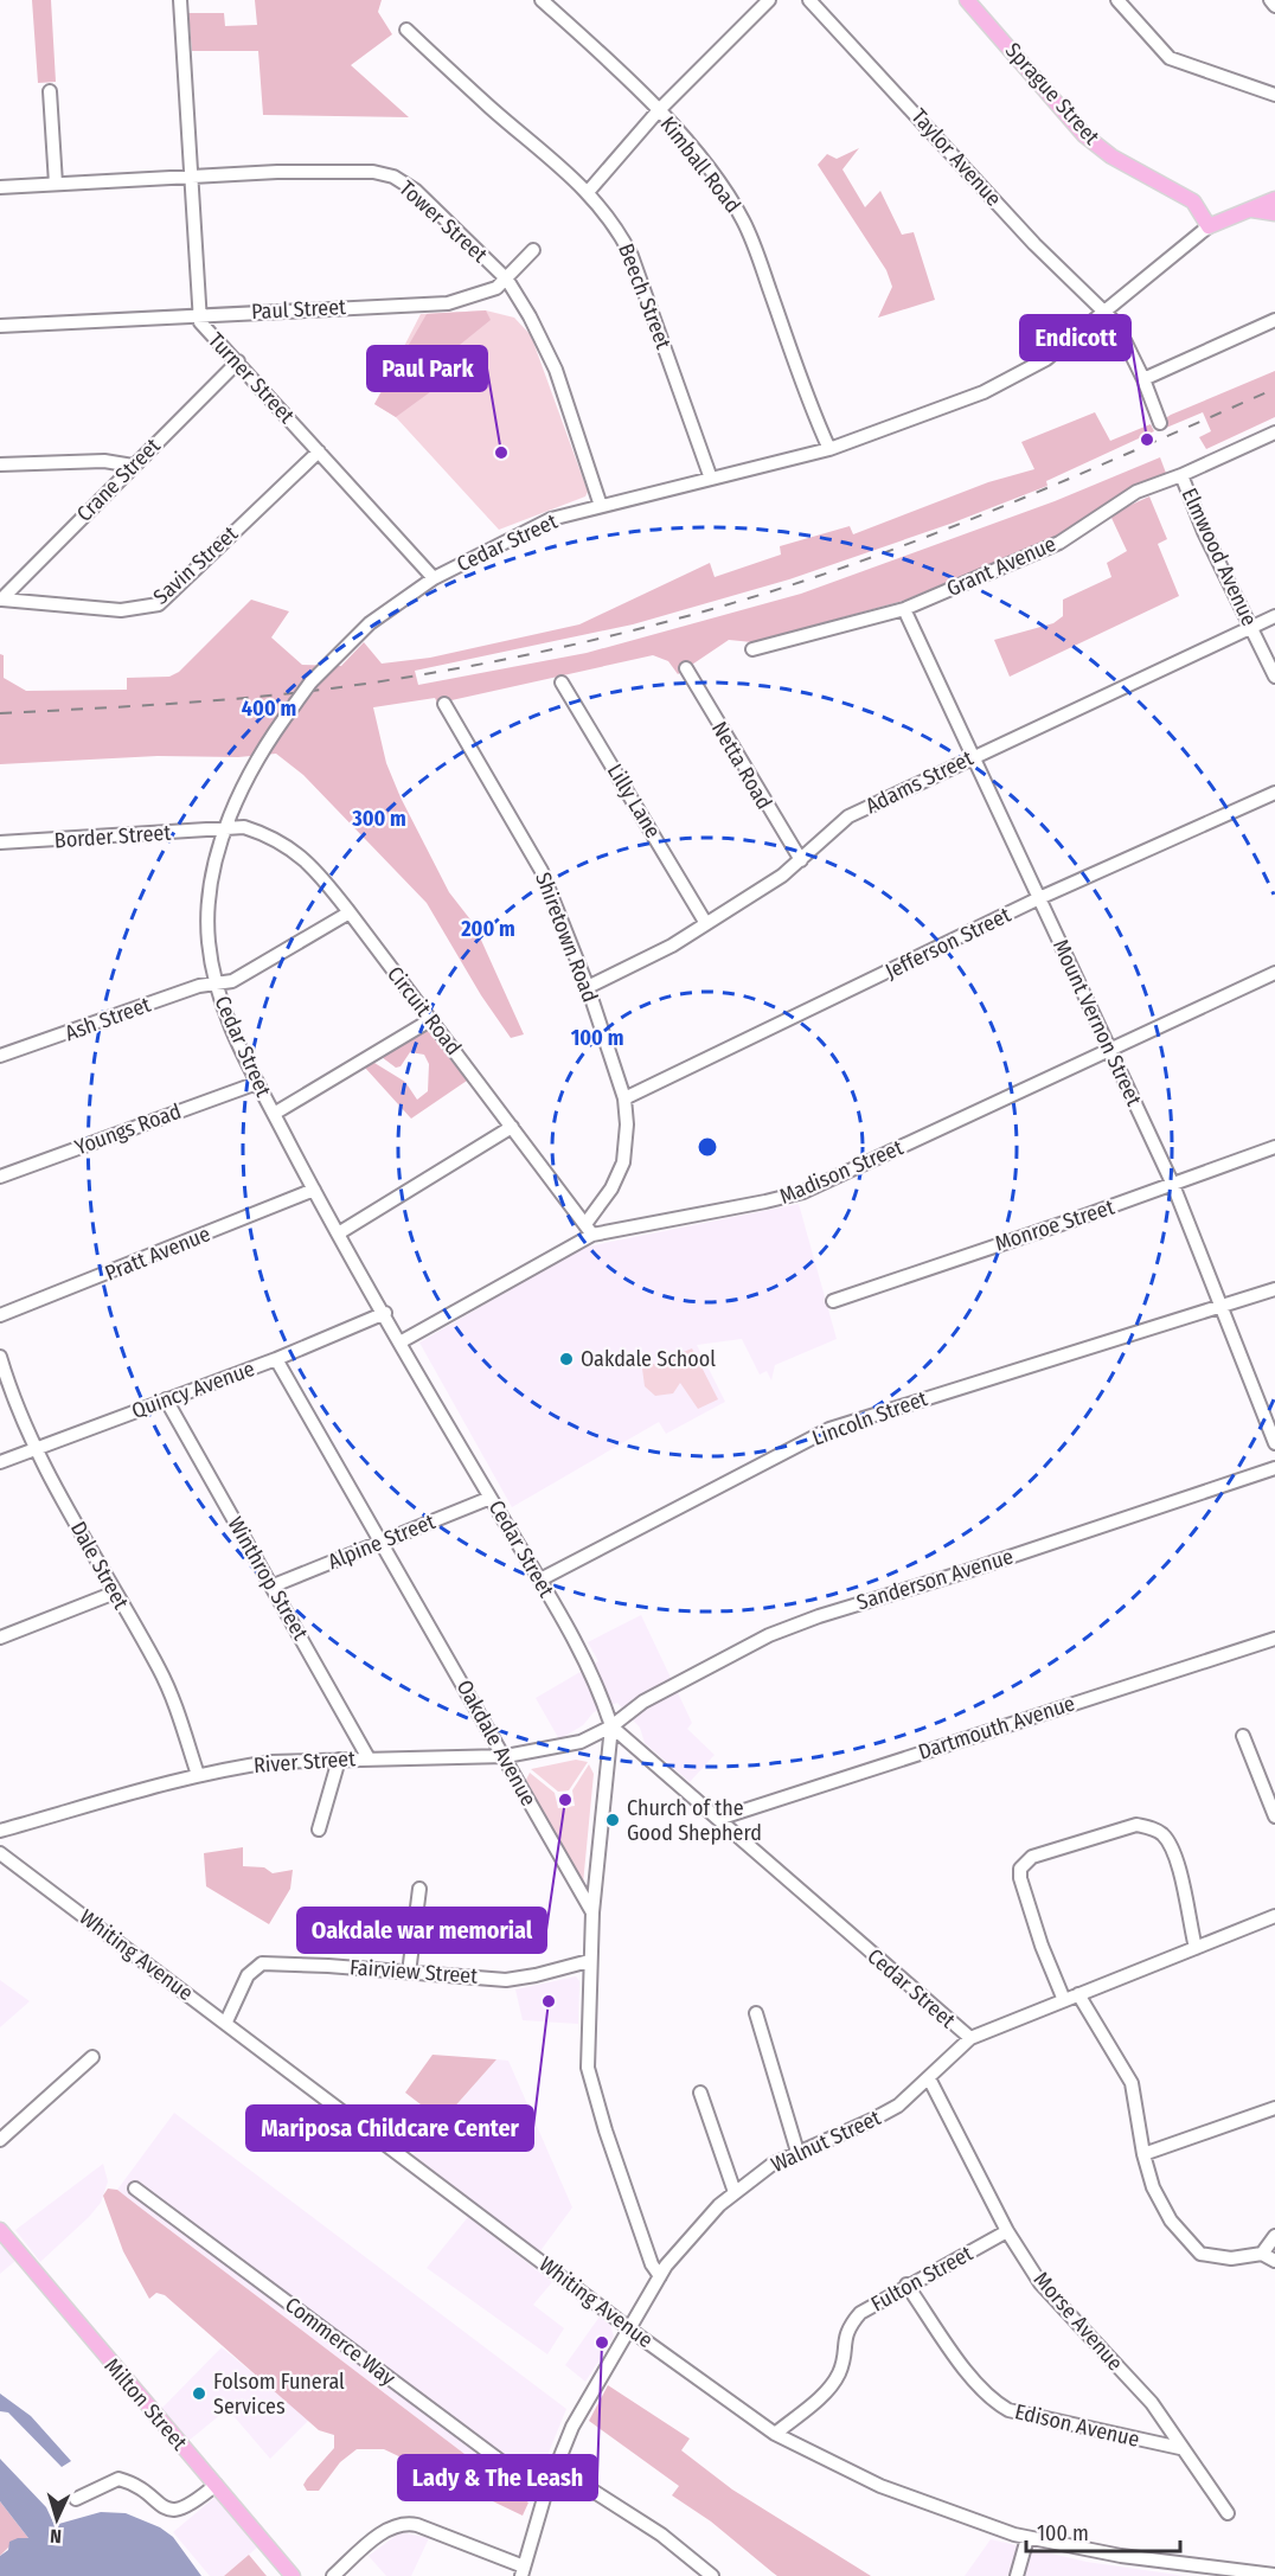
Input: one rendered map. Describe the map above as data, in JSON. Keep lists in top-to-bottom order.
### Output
{
  "streets": {
    "main road": ["Sprague Street", "Milton Street"],
    "street": [
      "Taylor Avenue",
      "Kimball Road",
      "Tower Street",
      "Beech Street",
      "Paul Street",
      "Turner Street",
      "Crane Street",
      "Cedar Street",
      "Elmwood Avenue",
      "Savin Street",
      "Grant Avenue",
      "Netta Road",
      "Adams Street",
      "Lilly Lane",
      "Border Street",
      "Shiretown Road",
      "Jefferson Street",
      "Circuit Road",
      "Ash Street",
      "Mount Vernon Street",
      "Youngs Road",
      "Madison Street",
      "Monroe Street",
      "Pratt Avenue",
      "Quincy Avenue",
      "Lincoln Street",
      "Alpine Street",
      "Dale Street",
      "Winthrop Street",
      "Sanderson Avenue",
      "Dartmouth Avenue",
      "Oakdale Avenue",
      "River Street",
      "Whiting Avenue",
      "Fairview Street",
      "Walnut Street",
      "Fulton Street",
      "Morse Avenue",
      "Commerce Way",
      "Edison Avenue"
    ]
  },
  "crossings": [
    ["Sprague Street", "Cedar Street"],
    ["Taylor Avenue", "Cedar Street"],
    ["Kimball Road", "Cedar Street"],
    ["Tower Street", "Paul Street"],
    ["Tower Street", "Turner Street"],
    ["Tower Street", "Cedar Street"],
    ["Beech Street", "Cedar Street"],
    ["Paul Street", "Turner Street"],
    ["Turner Street", "Crane Street"],
    ["Turner Street", "Cedar Street"],
    ["Turner Street", "Savin Street"],
    ["Crane Street", "Savin Street"],
    ["Cedar Street", "Border Street"],
    ["Cedar Street", "Circuit Road"],
    ["Cedar Street", "Ash Street"],
    ["Cedar Street", "Youngs Road"],
    ["Cedar Street", "Madison Street"],
    ["Cedar Street", "Pratt Avenue"],
    ["Cedar Street", "Quincy Avenue"],
    ["Cedar Street", "Lincoln Street"],
    ["Cedar Street", "Alpine Street"],
    ["Cedar Street", "Sanderson Avenue"],
    ["Cedar Street", "Dartmouth Avenue"],
    ["Cedar Street", "River Street"],
    ["Cedar Street", "Walnut Street"],
    ["Elmwood Avenue", "Grant Avenue"],
    ["Elmwood Avenue", "Adams Street"],
    ["Grant Avenue", "Mount Vernon Street"],
    ["Netta Road", "Adams Street"],
    ["Adams Street", "Lilly Lane"],
    ["Adams Street", "Shiretown Road"],
    ["Adams Street", "Mount Vernon Street"],
    ["Border Street", "Circuit Road"],
    ["Shiretown Road", "Jefferson Street"],
    ["Shiretown Road", "Circuit Road"],
    ["Shiretown Road", "Madison Street"],
    ["Jefferson Street", "Mount Vernon Street"],
    ["Circuit Road", "Ash Street"],
    ["Circuit Road", "Madison Street"],
    ["Mount Vernon Street", "Madison Street"],
    ["Mount Vernon Street", "Monroe Street"],
    ["Mount Vernon Street", "Lincoln Street"],
    ["Quincy Avenue", "Dale Street"],
    ["Quincy Avenue", "Winthrop Street"],
    ["Quincy Avenue", "Oakdale Avenue"],
    ["Alpine Street", "Winthrop Street"],
    ["Alpine Street", "Oakdale Avenue"],
    ["Dale Street", "River Street"],
    ["Winthrop Street", "River Street"],
    ["Sanderson Avenue", "River Street"],
    ["Oakdale Avenue", "River Street"],
    ["Whiting Avenue", "Fairview Street"],
    ["Whiting Avenue", "Walnut Street"],
    ["Whiting Avenue", "Fulton Street"],
    ["Walnut Street", "Morse Avenue"],
    ["Walnut Street", "Commerce Way"],
    ["Fulton Street", "Morse Avenue"],
    ["Fulton Street", "Edison Avenue"],
    ["Morse Avenue", "Edison Avenue"]
  ],
  "places": [
    "Endicott",
    "Paul Park",
    "Oakdale School",
    "Oakdale war memorial",
    "Church of the Good Shepherd",
    "Mariposa Childcare Center",
    "Lady & The Leash",
    "Folsom Funeral Services"
  ],
  "scale_bar": "100 m",
  "north": "bottom",
  "rings": [
    "400 m",
    "300 m",
    "200 m",
    "100 m"
  ]
}
